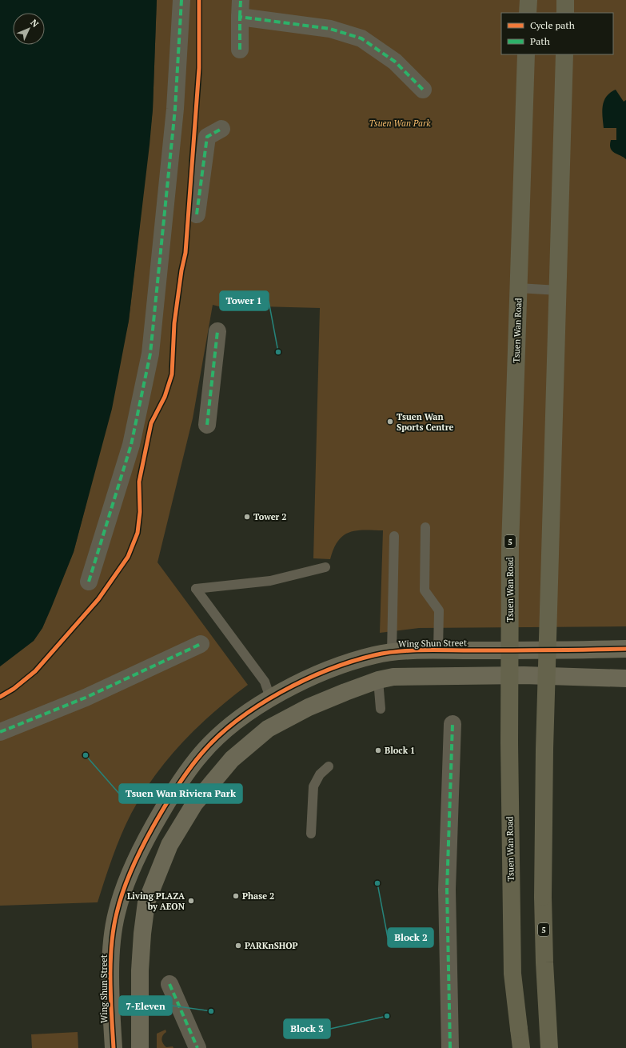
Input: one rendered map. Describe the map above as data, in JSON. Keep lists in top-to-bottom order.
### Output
{
  "streets": {
    "highway": ["Tsuen Wan Road", "5"],
    "street": ["Wing Shun Street"]
  },
  "parks": ["Tsuen Wan Park"],
  "places": [
    "Tower 1",
    "Tsuen Wan Sports Centre",
    "Tower 2",
    "Block 1",
    "Tsuen Wan Riviera Park",
    "Block 2",
    "Phase 2",
    "Living PLAZA by AEON",
    "PARKnSHOP",
    "7-Eleven",
    "Block 3"
  ],
  "legend": ["Cycle path", "Path"],
  "north": "top right"
}
